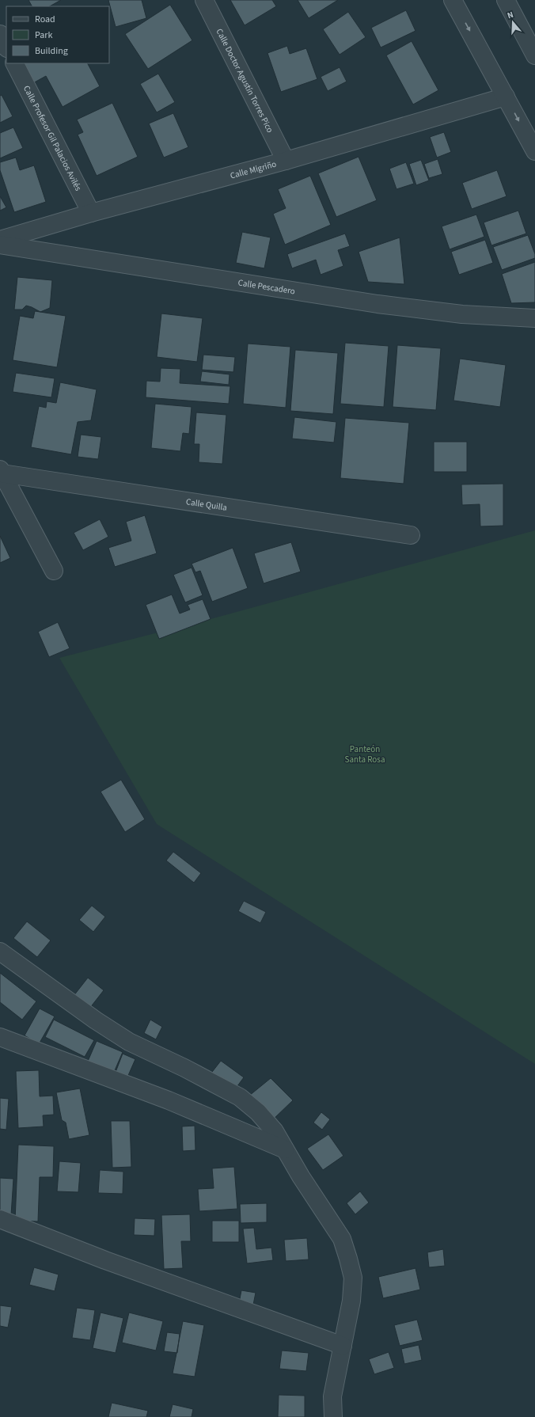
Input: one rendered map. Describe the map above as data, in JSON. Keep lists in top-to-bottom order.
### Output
{
  "streets": {
    "street": [
      "Calle Doctor Agustín Torres Pico",
      "Calle Profesor Gil Palacios Avilés",
      "Calle Migriño",
      "Calle Pescadero",
      "Calle Quilla"
    ]
  },
  "crossings": [
    ["Calle Doctor Agustín Torres Pico", "Calle Migriño"],
    ["Calle Profesor Gil Palacios Avilés", "Calle Migriño"]
  ],
  "parks": ["Panteón Santa Rosa"],
  "legend": ["Road", "Park", "Building"],
  "north": "top"
}
